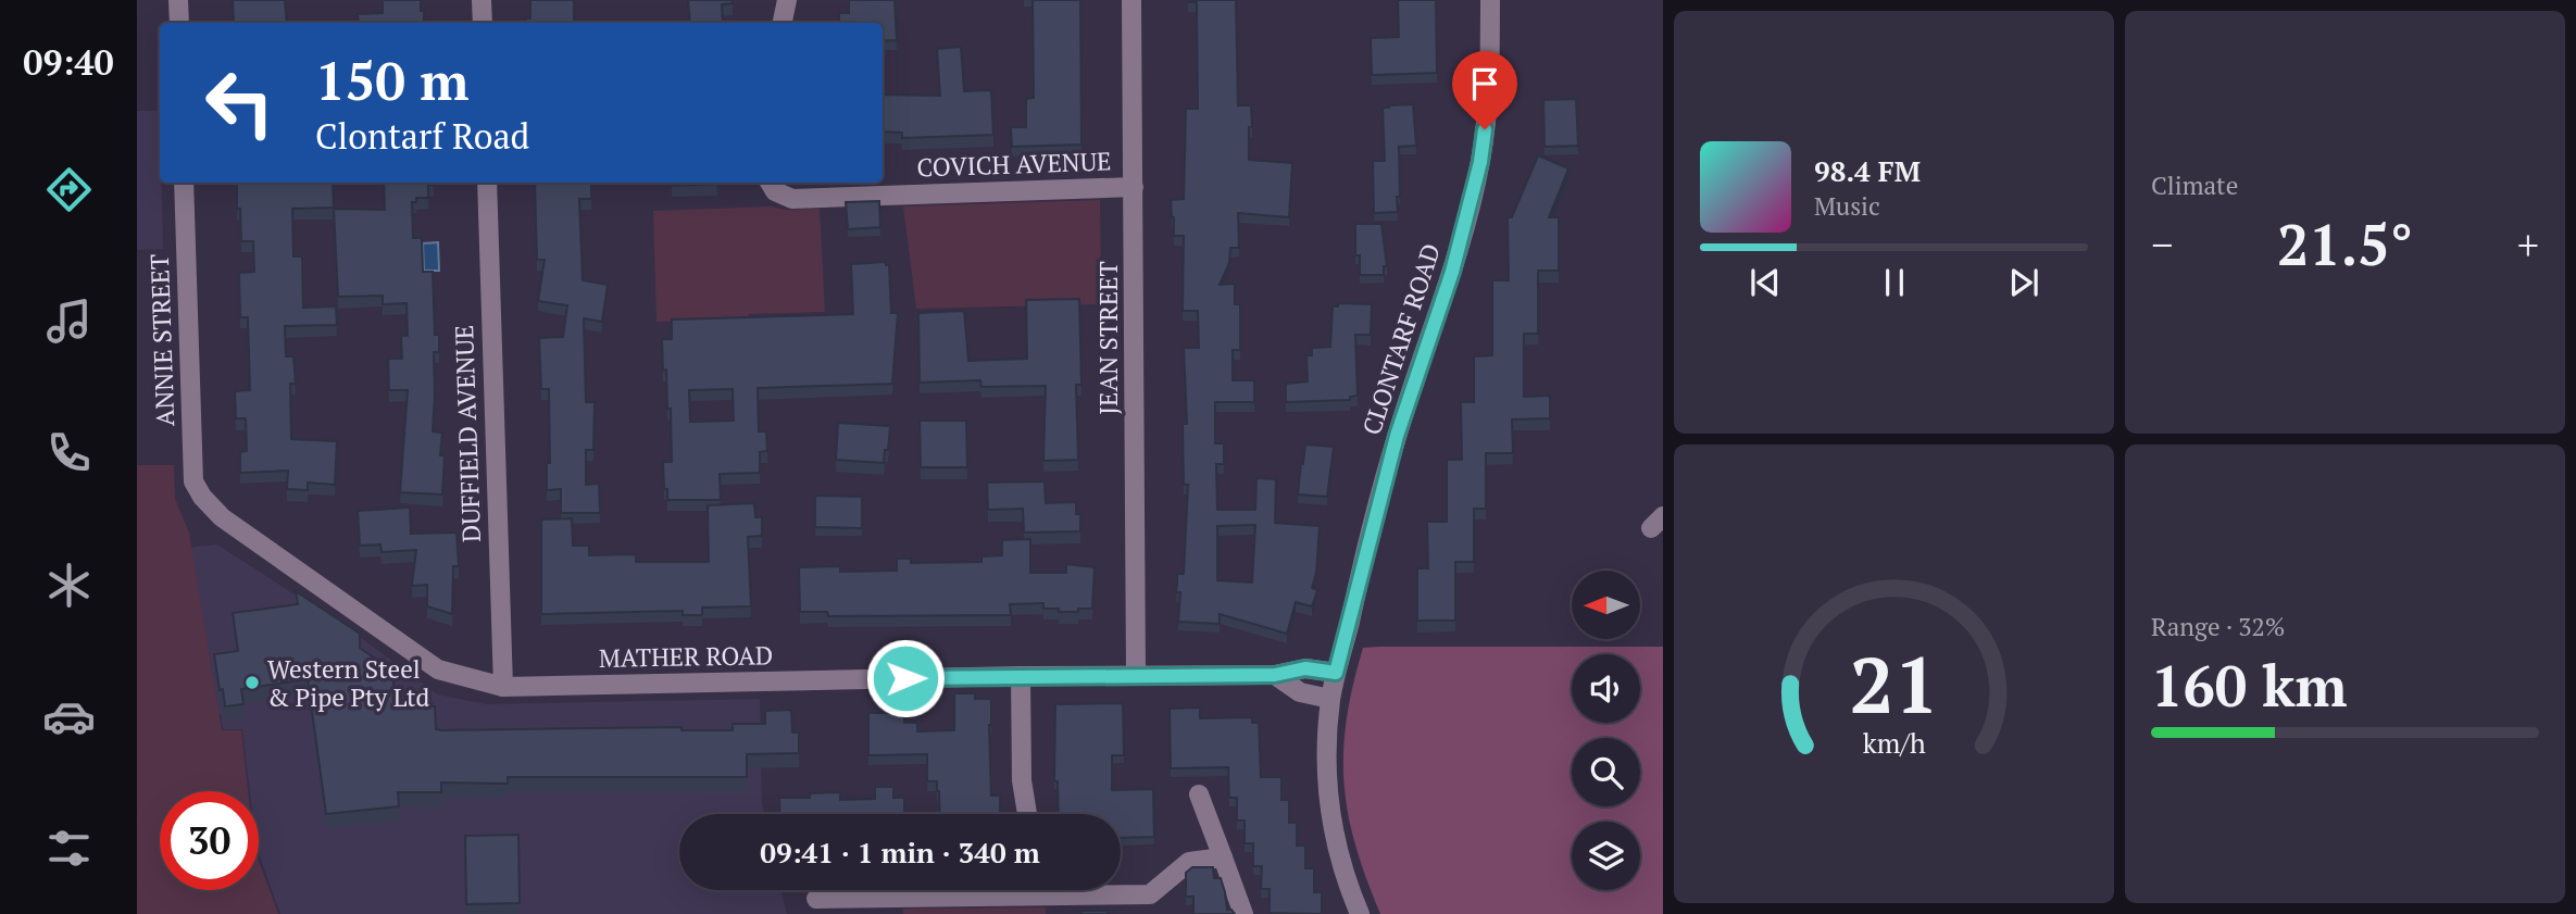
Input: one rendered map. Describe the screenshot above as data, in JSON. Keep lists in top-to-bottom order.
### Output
{
  "streets": {
    "street": [
      "COVICH AVENUE",
      "JEAN STREET",
      "CLONTARF ROAD",
      "ANNIE STREET",
      "DUFFIELD AVENUE",
      "MATHER ROAD"
    ]
  },
  "crossings": [
    ["COVICH AVENUE", "JEAN STREET"],
    ["JEAN STREET", "MATHER ROAD"],
    ["CLONTARF ROAD", "MATHER ROAD"],
    ["ANNIE STREET", "MATHER ROAD"],
    ["DUFFIELD AVENUE", "MATHER ROAD"]
  ],
  "places": ["Western Steel & Pipe Pty Ltd"],
  "north": "left",
  "page": {
    "tabs": "09:40",
    "tile": [
      "Climate",
      ["Range · 32%", "160 km"]
    ],
    "turn": ["150 m", "Clontarf Road"],
    "song": ["98.4 FM", "Music"],
    "heat": ["−", "21.5°", "+"],
    "limit": "30",
    "trip": "09:41 · 1 min · 340 m",
    "gauge": ["21", "km/h"]
  }
}
